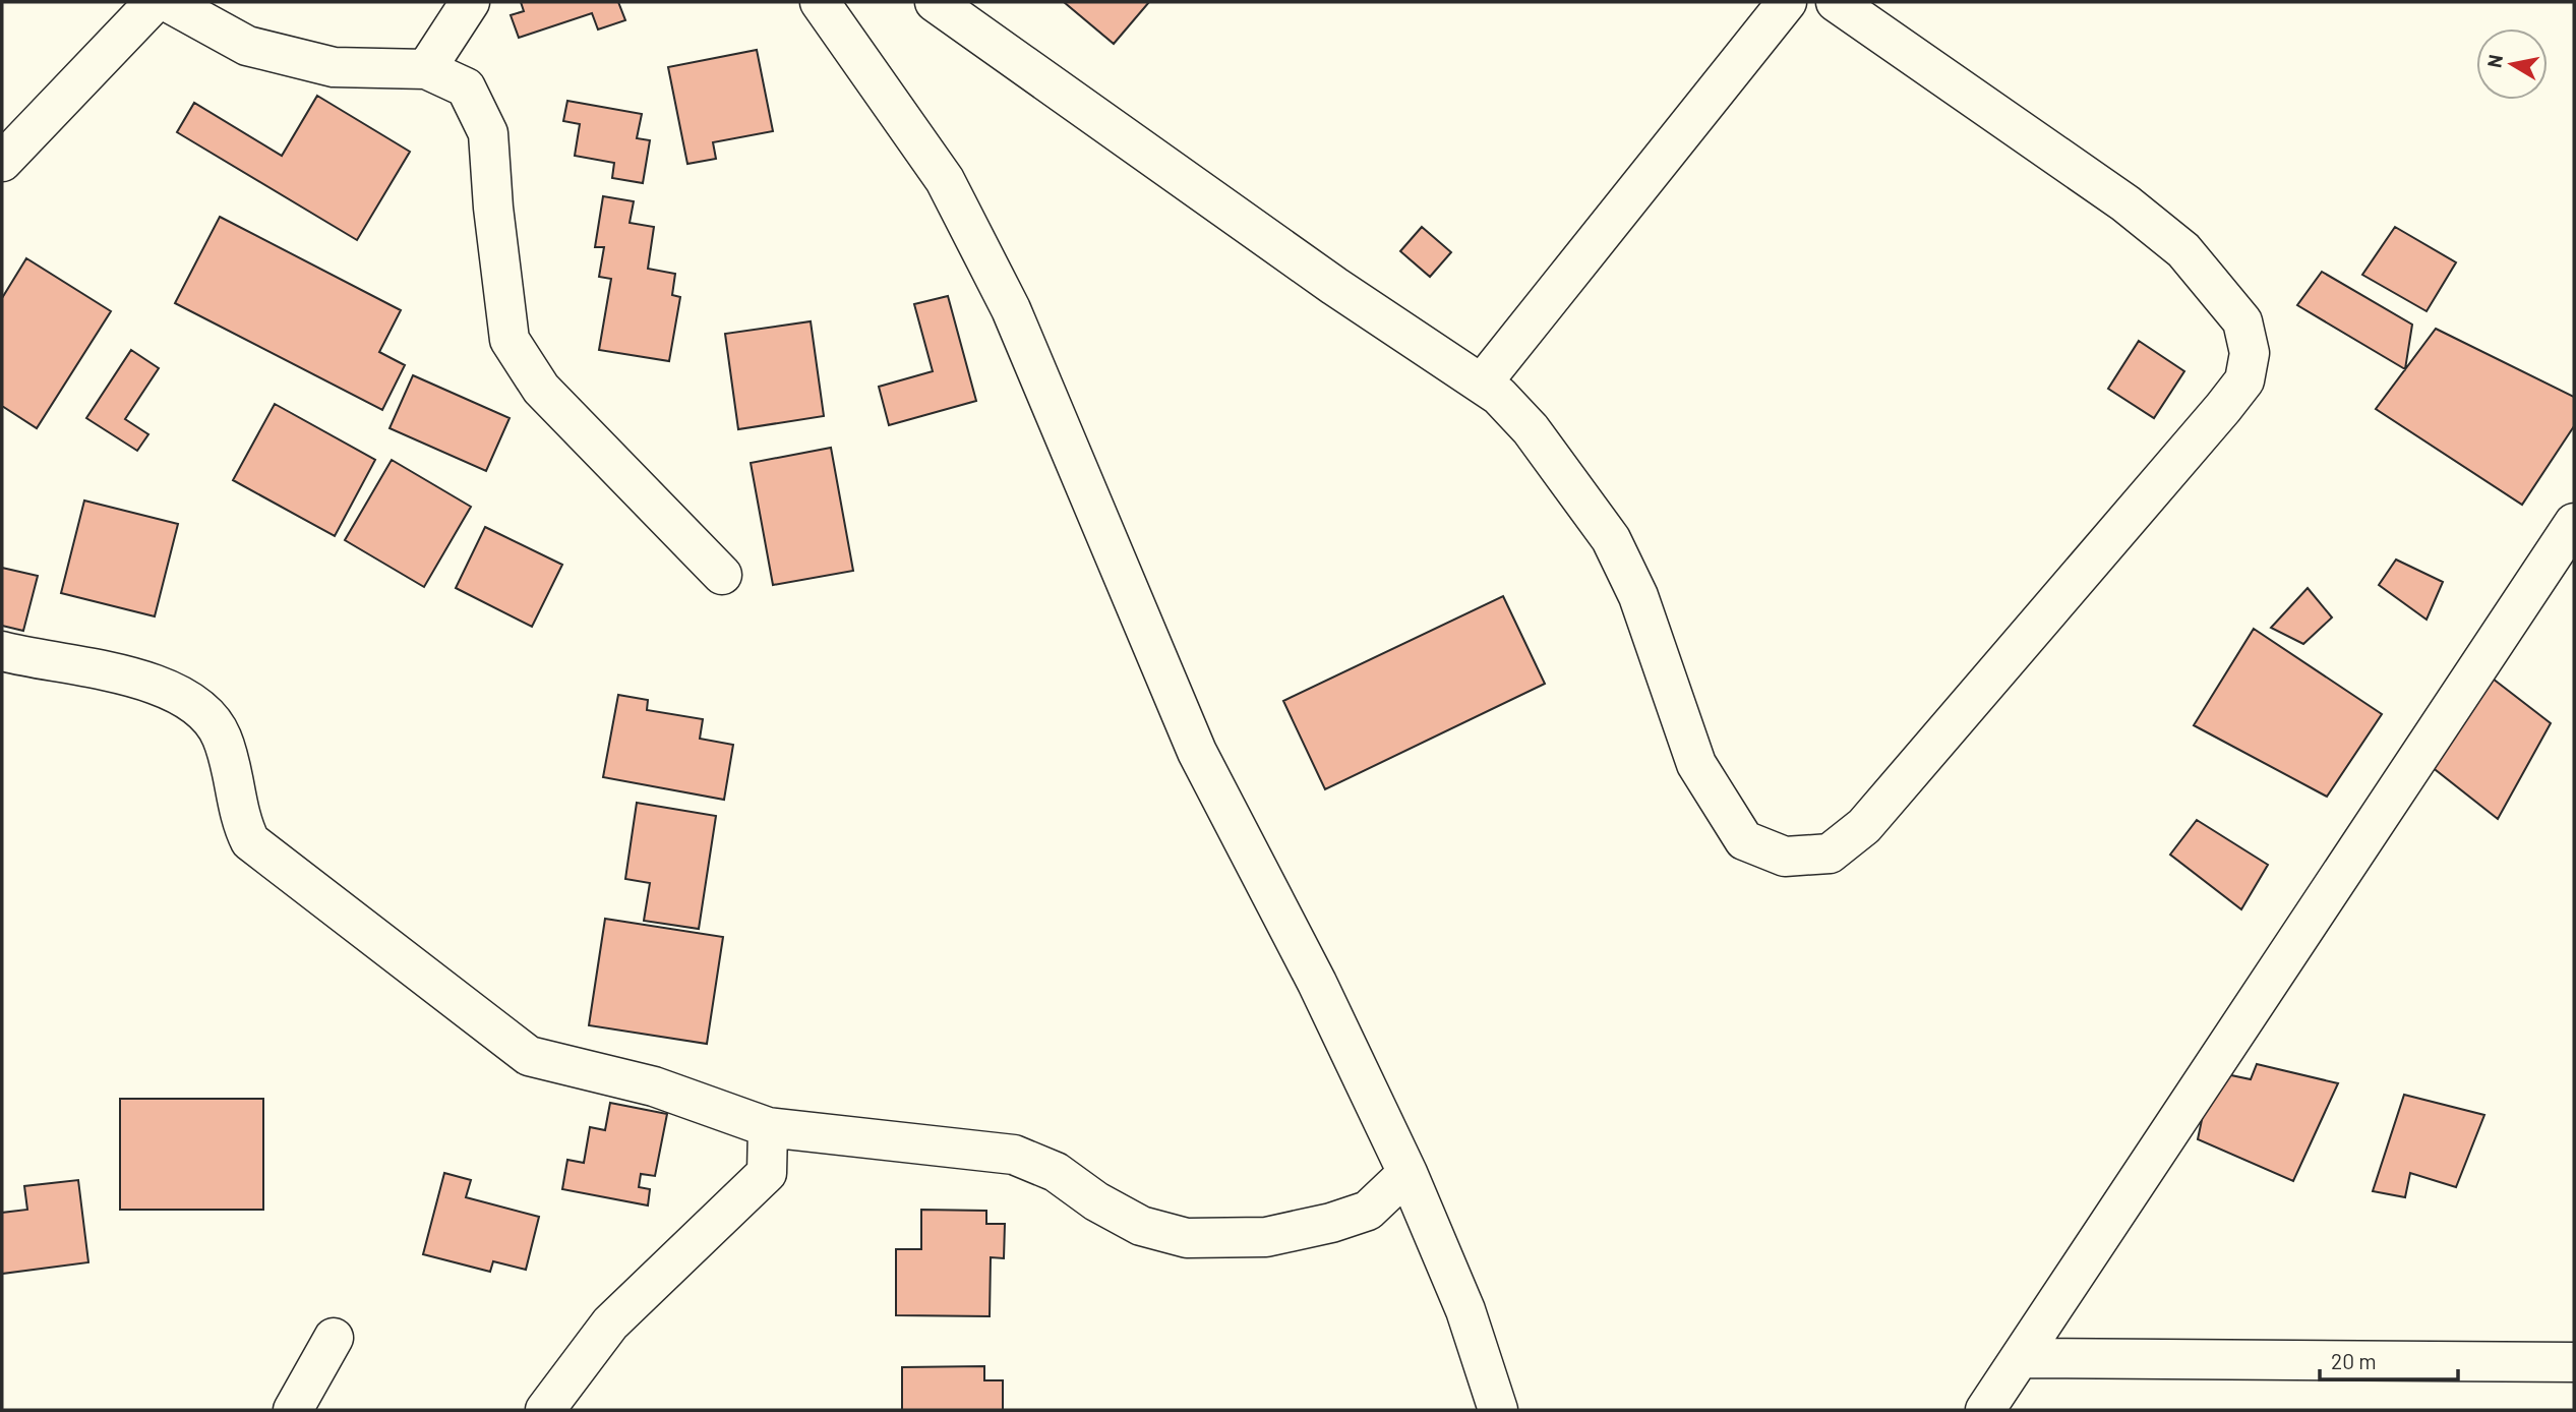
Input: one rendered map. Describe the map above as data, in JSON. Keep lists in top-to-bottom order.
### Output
{
  "scale_bar": "20 m",
  "north": "left"
}
